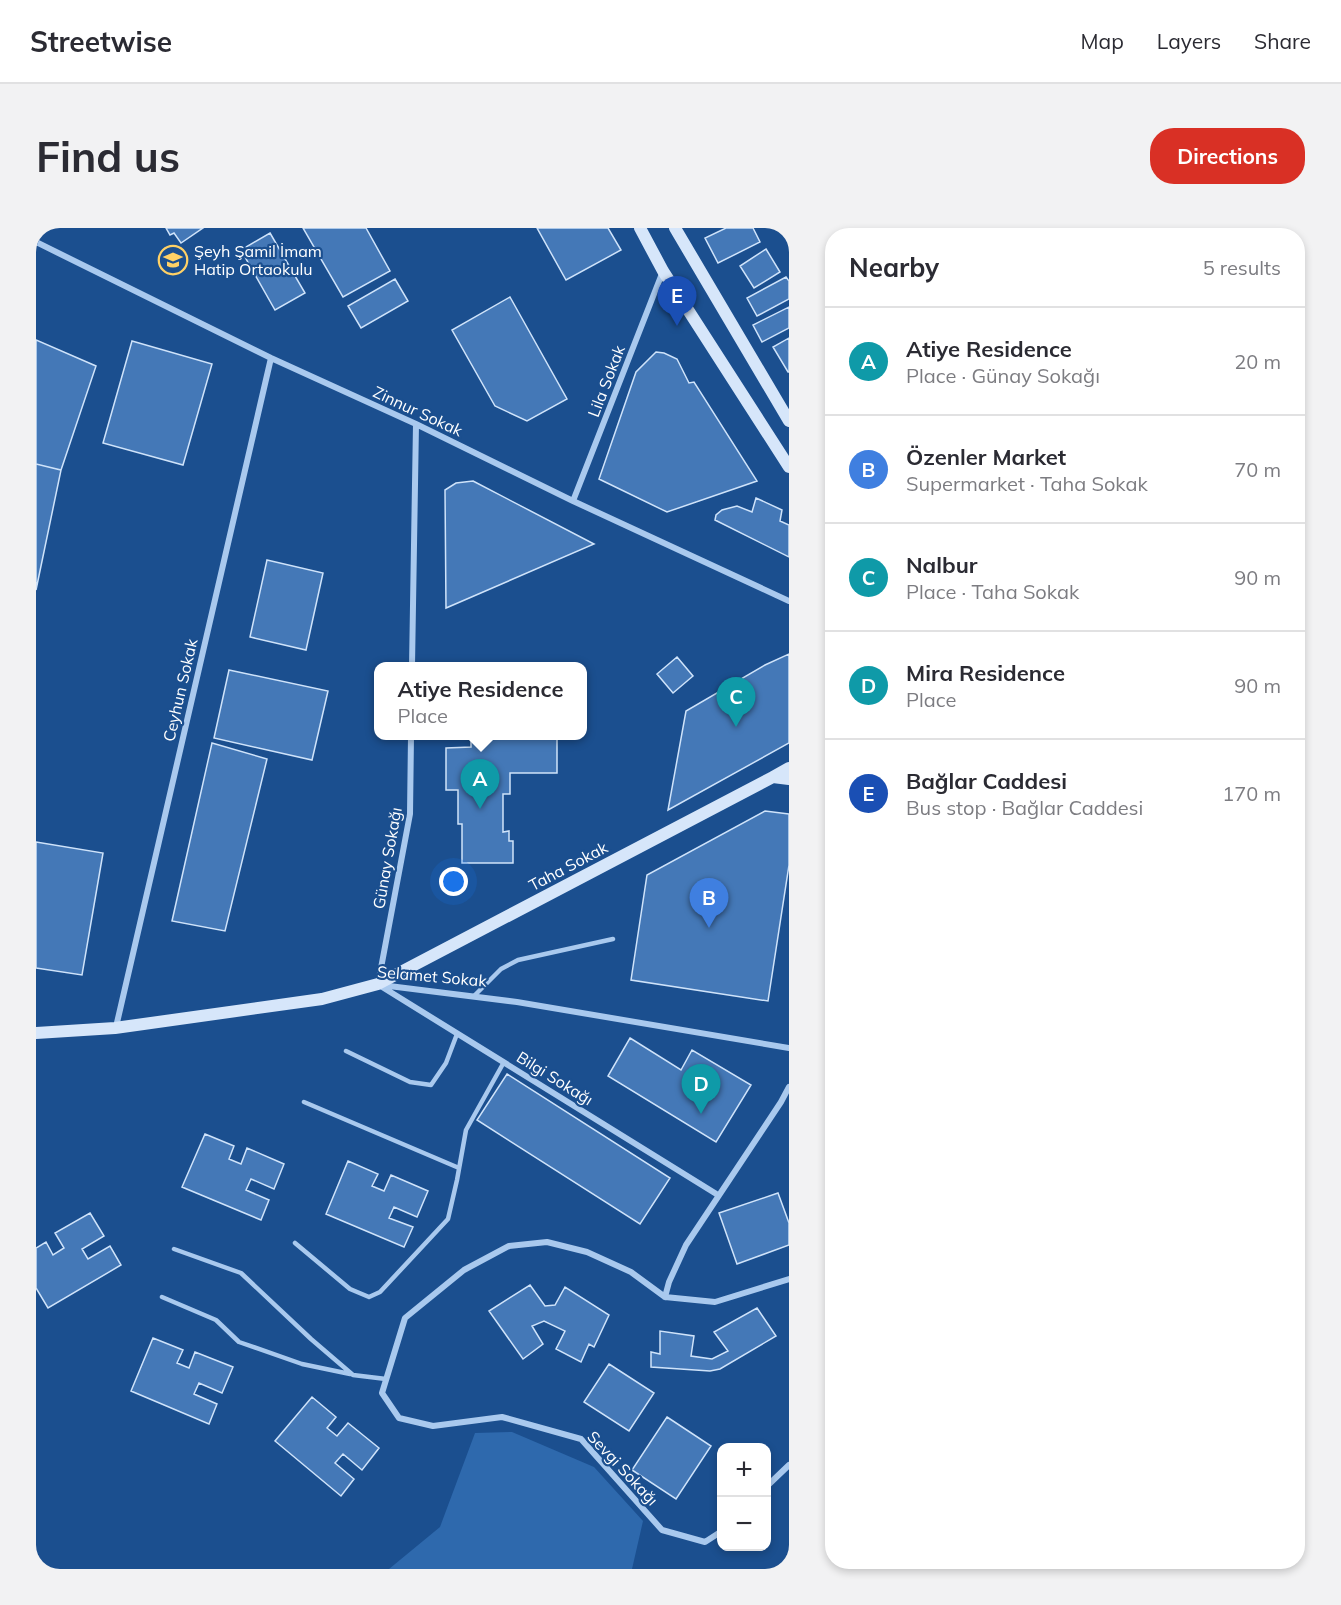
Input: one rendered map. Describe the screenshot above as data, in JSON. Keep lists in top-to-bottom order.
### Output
{
  "streets": {
    "street": [
      "Lila Sokak",
      "Zinnur Sokak",
      "Ceyhun Sokak",
      "Günay Sokağı",
      "Taha Sokak",
      "Selamet Sokak",
      "Bilgi Sokağı",
      "Sevgi Sokağı"
    ]
  },
  "crossings": [
    ["Lila Sokak", "Zinnur Sokak"],
    ["Zinnur Sokak", "Ceyhun Sokak"],
    ["Ceyhun Sokak", "Selamet Sokak"],
    ["Günay Sokağı", "Taha Sokak"],
    ["Günay Sokağı", "Selamet Sokak"],
    ["Günay Sokağı", "Bilgi Sokağı"],
    ["Taha Sokak", "Selamet Sokak"],
    ["Taha Sokak", "Bilgi Sokağı"],
    ["Selamet Sokak", "Bilgi Sokağı"]
  ],
  "places": {
    "school or university": ["Şeyh Şamil İmam Hatip Ortaokulu"]
  },
  "page": {
    "header": "Streetwise",
    "nav": ["Map", "Layers", "Share"],
    "buttons": "Directions",
    "title": "Find us",
    "heading": ["Nearby", "5 results"],
    "pins": [
      "E",
      "C",
      "A",
      "B",
      "D"
    ],
    "list": [
      {
        "mark": "A",
        "name": "Atiye Residence",
        "note": "Place · Günay Sokağı",
        "value": "20 m"
      },
      {
        "mark": "B",
        "name": "Özenler Market",
        "note": "Supermarket · Taha Sokak",
        "value": "70 m"
      },
      {
        "mark": "C",
        "name": "Nalbur",
        "note": "Place · Taha Sokak",
        "value": "90 m"
      },
      {
        "mark": "D",
        "name": "Mira Residence",
        "note": "Place",
        "value": "90 m"
      },
      {
        "mark": "E",
        "name": "Bağlar Caddesi",
        "note": "Bus stop · Bağlar Caddesi",
        "value": "170 m"
      }
    ],
    "popup": ["Atiye Residence", "Place"],
    "map_buttons": ["+", "−"]
  }
}
